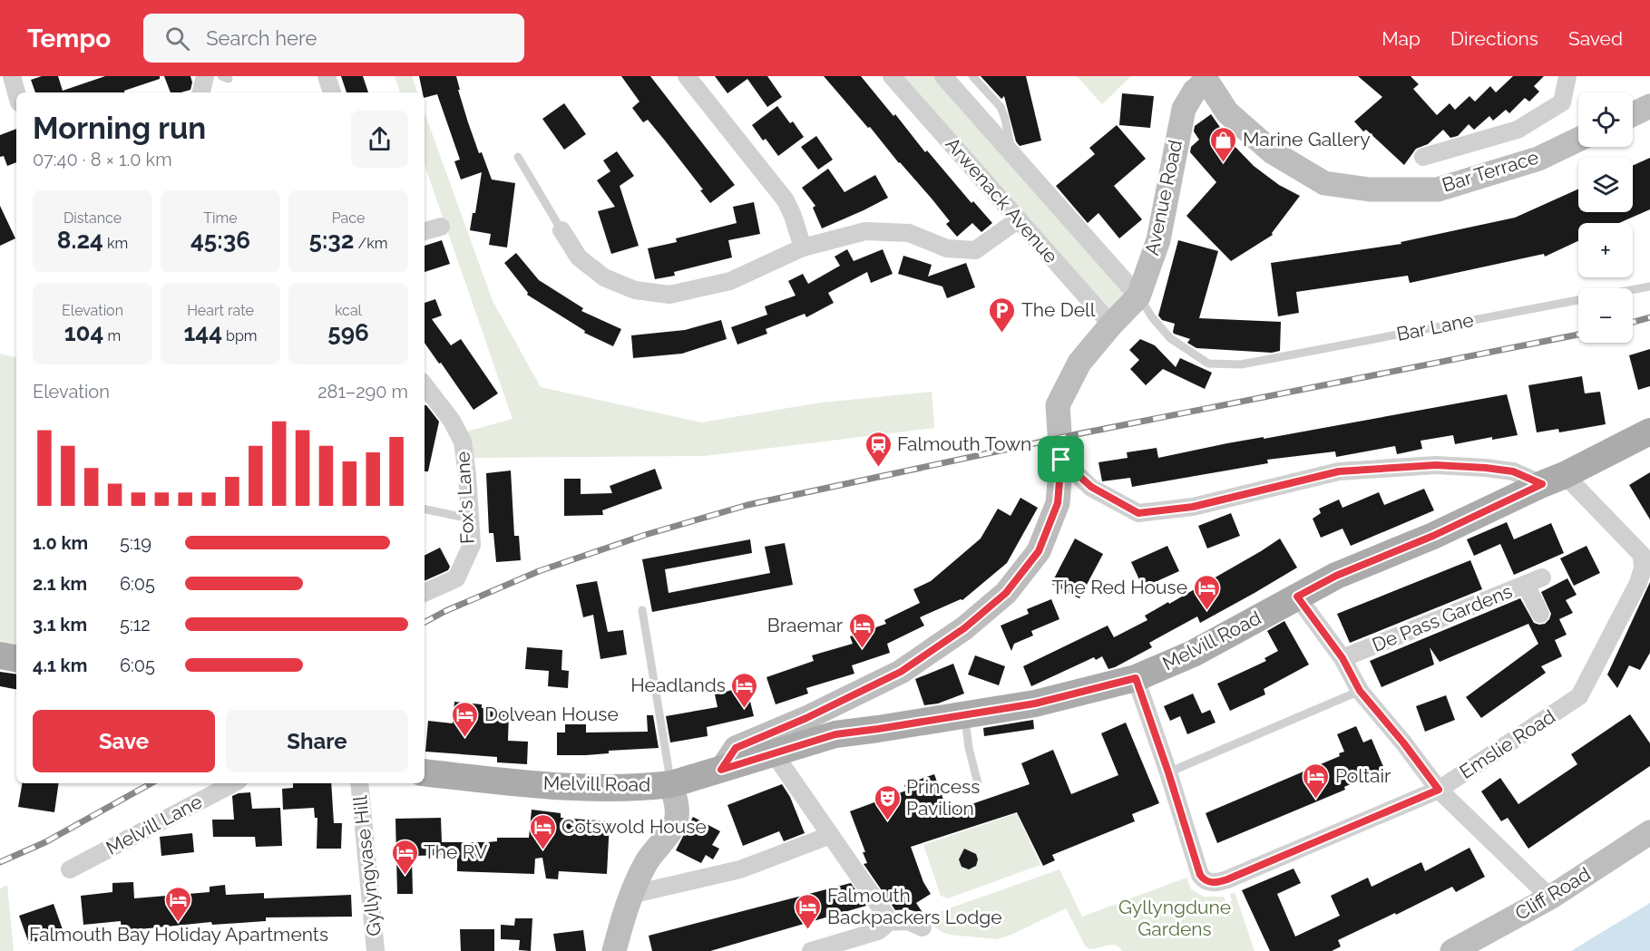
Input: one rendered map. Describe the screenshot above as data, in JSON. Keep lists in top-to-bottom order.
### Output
{
  "streets": {
    "main road": ["Melvill Road"],
    "street": [
      "Bar Terrace",
      "Avenue Road",
      "Arwenack Avenue",
      "Fox's Lane",
      "De Pass Gardens",
      "Emslie Road",
      "Melvill Lane",
      "Gyllyngvase Hill",
      "Cliff Road"
    ],
    "lane": ["Bar Lane"]
  },
  "crossings": [
    ["Bar Terrace", "Avenue Road"],
    ["Avenue Road", "Arwenack Avenue"],
    ["Avenue Road", "Bar Lane"],
    ["Avenue Road", "Melvill Road"],
    ["Arwenack Avenue", "Bar Lane"],
    ["Melvill Road", "Emslie Road"]
  ],
  "parks": ["Gyllyngdune Gardens"],
  "places": {
    "shop": ["Marine Gallery"],
    "parking": ["The Dell"],
    "station": ["Falmouth Town"],
    "hotel": [
      "The Red House",
      "Braemar",
      "Headlands",
      "Dolvean House",
      "Poltair",
      "Cotswold House",
      "The RV",
      "Falmouth Bay Holiday Apartments",
      "Falmouth Backpackers Lodge"
    ],
    "theatre": ["Princess Pavilion"]
  },
  "page": {
    "header": "Tempo",
    "search": "Search here",
    "nav": ["Map", "Directions", "Saved"],
    "map_buttons": ["+", "−"],
    "heading": ["Morning run", "07:40 · 8 × 1.0 km"],
    "stats": [
      ["Distance", "8.24 km"],
      ["Time", "45:36"],
      ["Pace", "5:32 /km"],
      ["Elevation", "104 m"],
      ["Heart rate", "144 bpm"],
      ["kcal", "596"]
    ],
    "chart": ["Elevation", "281–290 m"],
    "list": [
      {
        "name": "1.0 km",
        "note": "5:19"
      },
      {
        "name": "2.1 km",
        "note": "6:05"
      },
      {
        "name": "3.1 km",
        "note": "5:12"
      },
      {
        "name": "4.1 km",
        "note": "6:05"
      }
    ],
    "buttons": ["Save", "Share"]
  }
}
